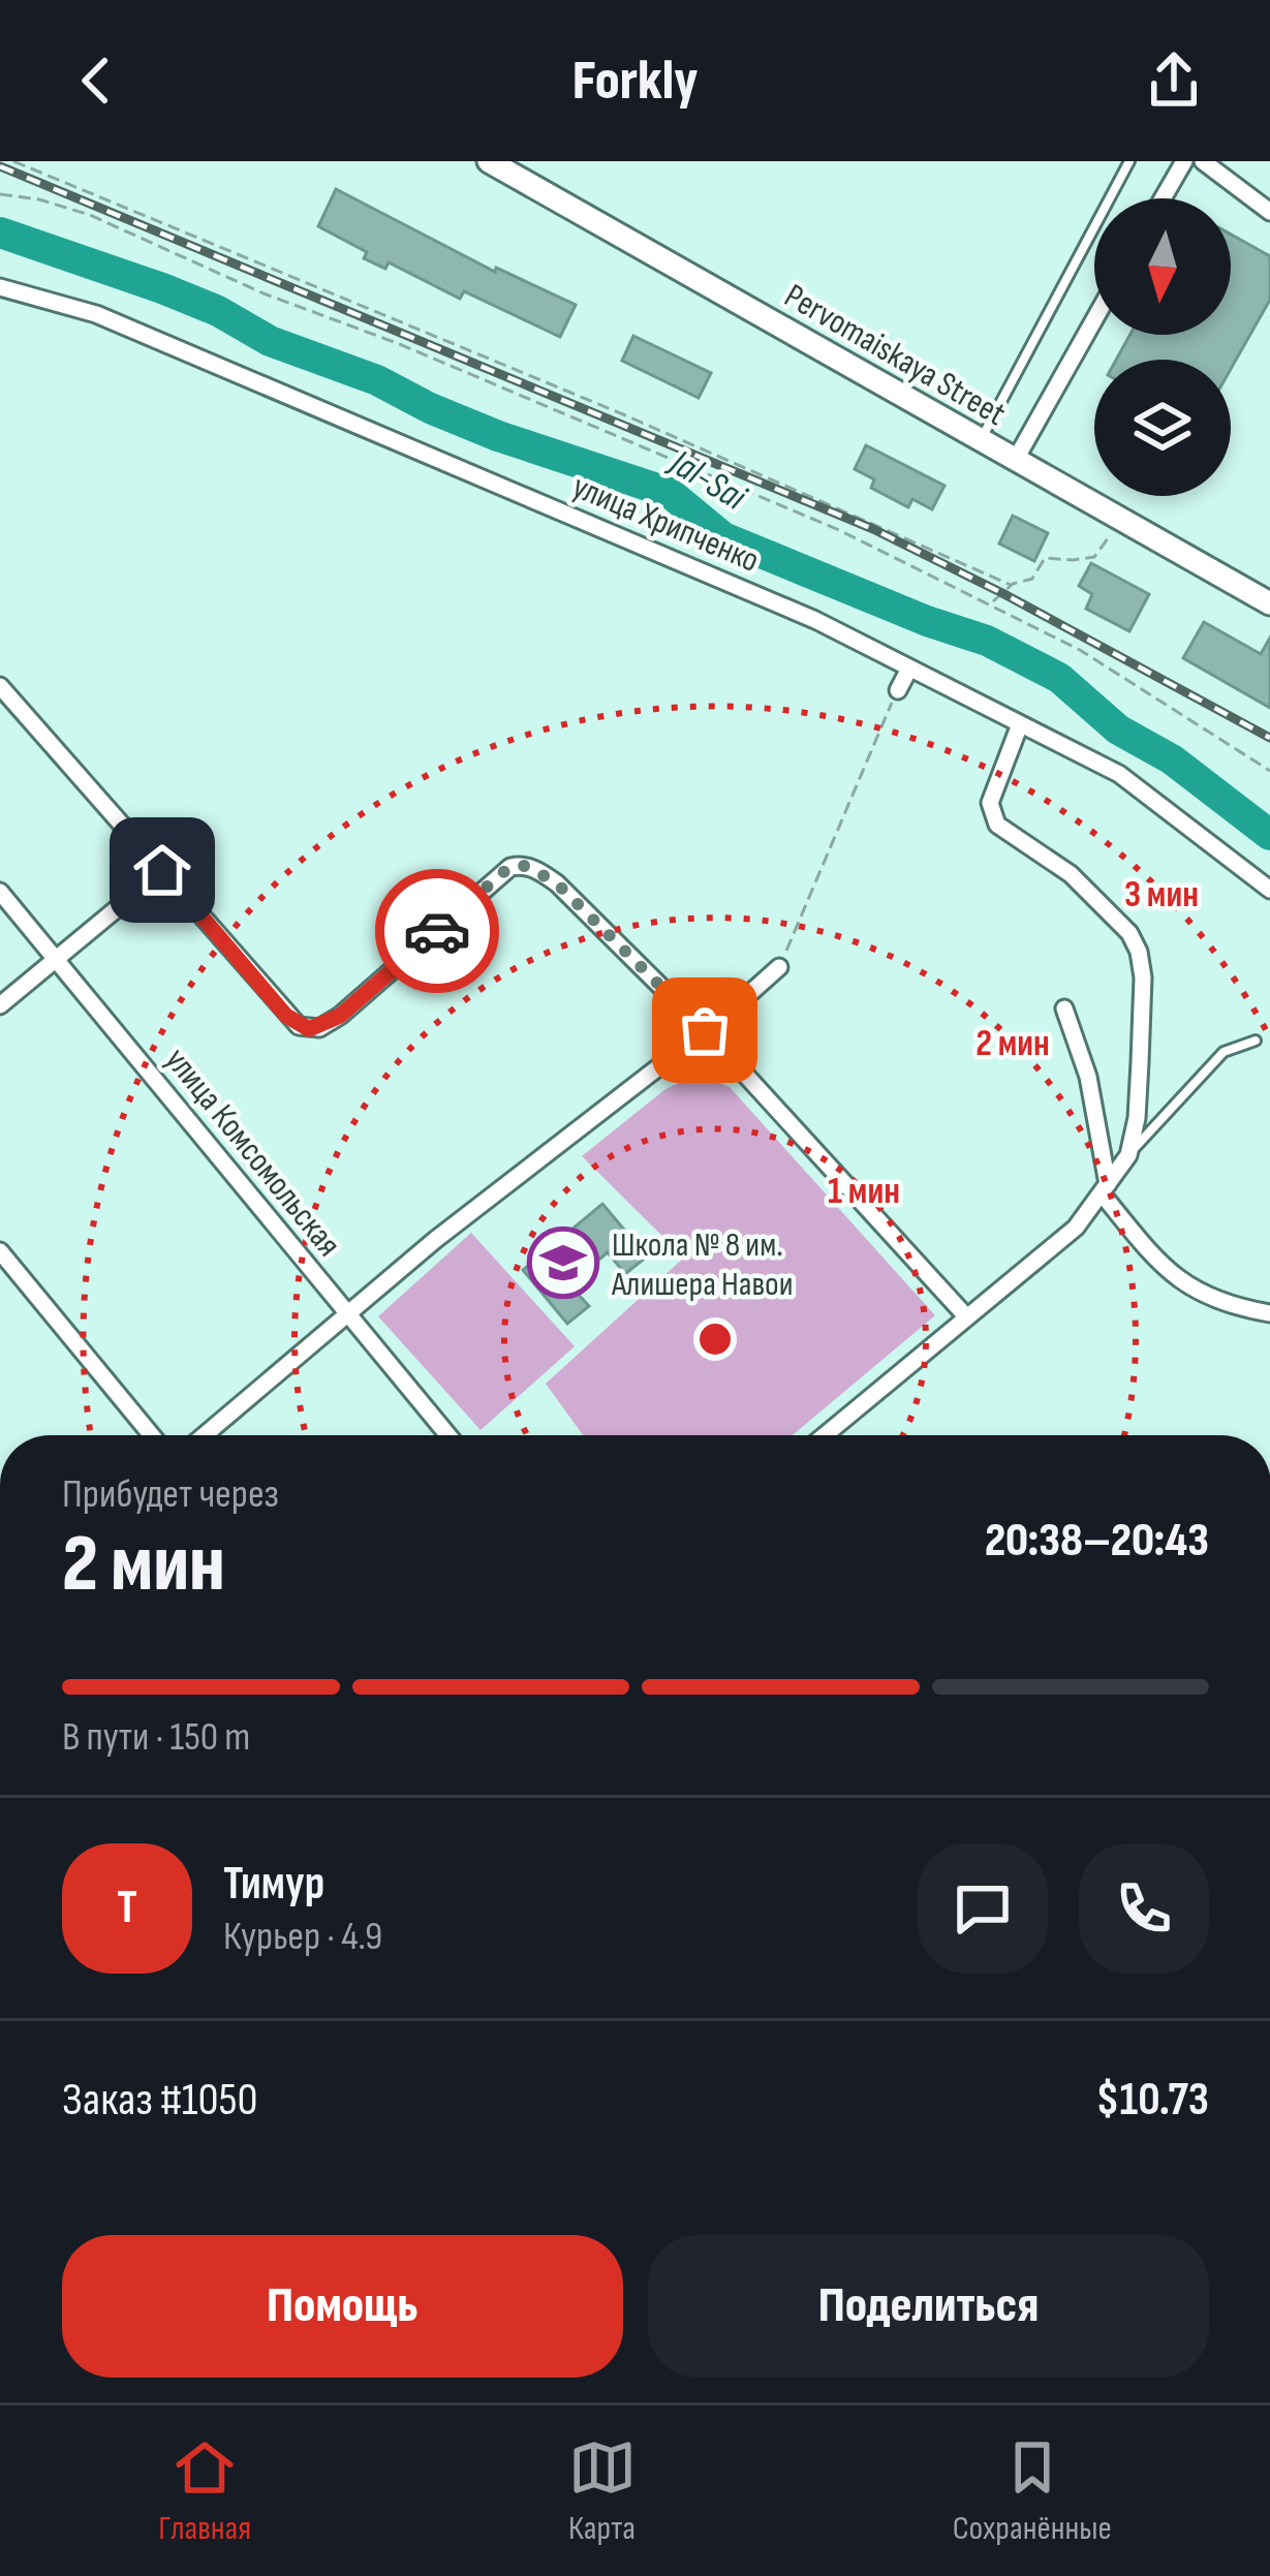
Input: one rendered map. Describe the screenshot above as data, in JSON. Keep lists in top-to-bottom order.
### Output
{
  "streets": {
    "main road": ["Pervomaiskaya Street"],
    "street": ["улица Хрипченко", "улица Комсомольская"]
  },
  "water": ["Jal-Sai"],
  "places": {
    "school or university": ["Школа № 8 им. Алишера Навои"]
  },
  "north": "bottom",
  "page": {
    "header": "Forkly",
    "heading": ["2 мин", "Прибудет через", "20:38–20:43"],
    "panel": [
      "Тимур",
      "Курьер · 4.9",
      "Заказ #1050",
      "$10.73"
    ],
    "bar": "В пути · 150 m",
    "round": "Т",
    "buttons": ["Помощь", "Поделиться"],
    "tabs": ["Главная", "Карта", "Сохранённые"]
  },
  "rings": ["3 мин", "2 мин", "1 мин"]
}
